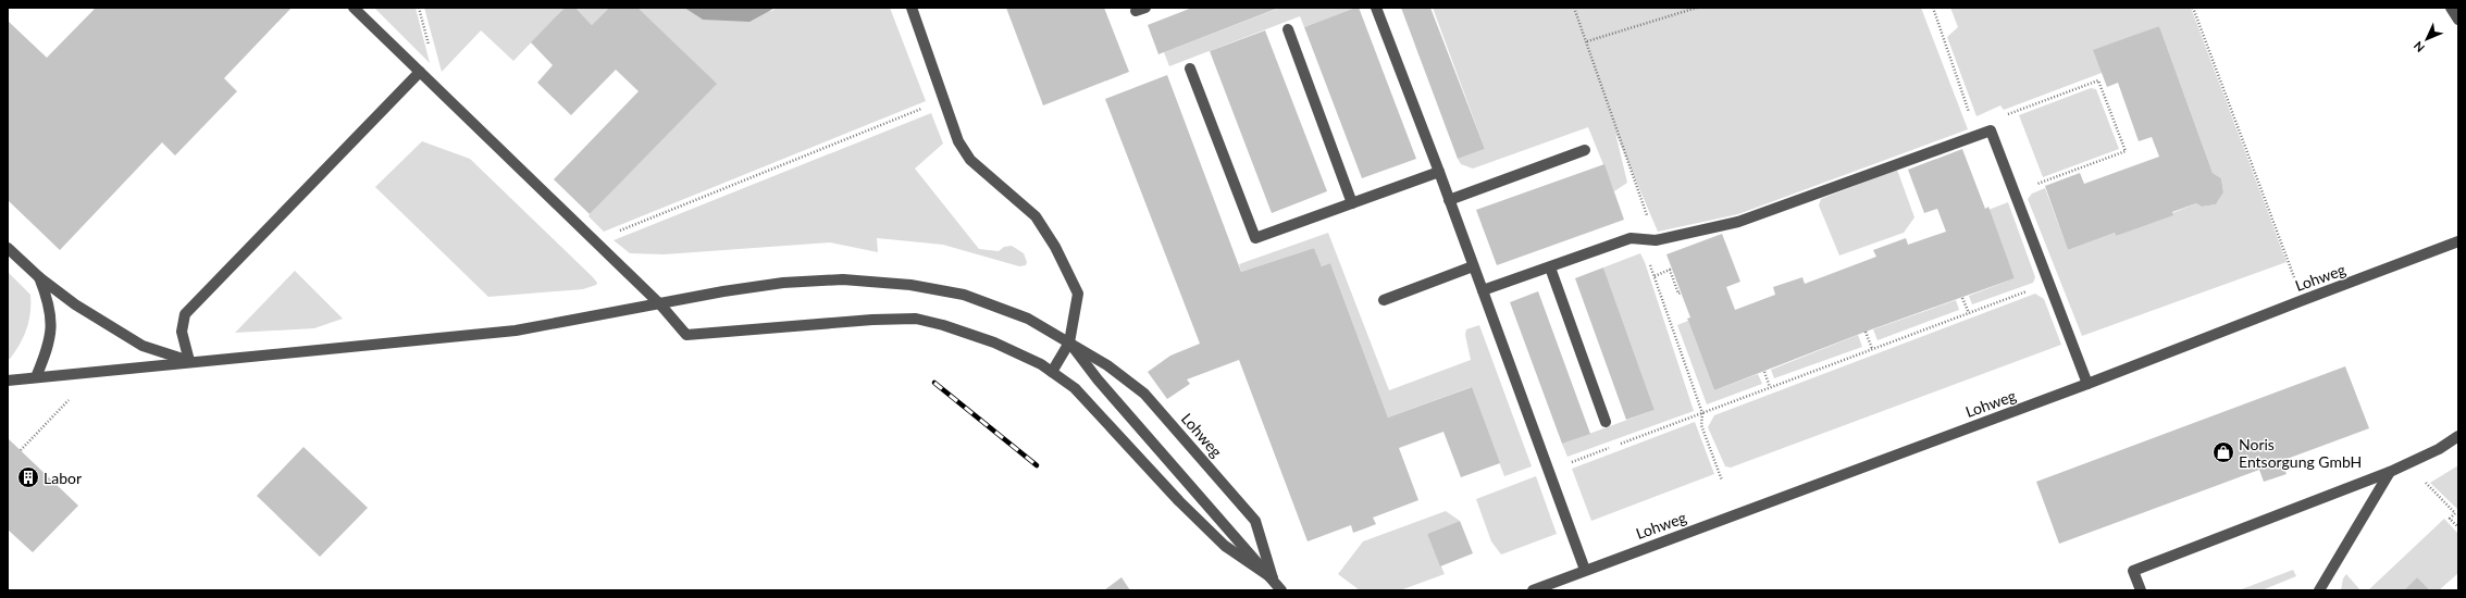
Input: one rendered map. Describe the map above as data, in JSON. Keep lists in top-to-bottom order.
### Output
{
  "streets": {
    "street": ["Lohweg"]
  },
  "places": {
    "shop": ["Noris Entsorgung GmbH"],
    "building": ["Labor"]
  },
  "north": "bottom left"
}
